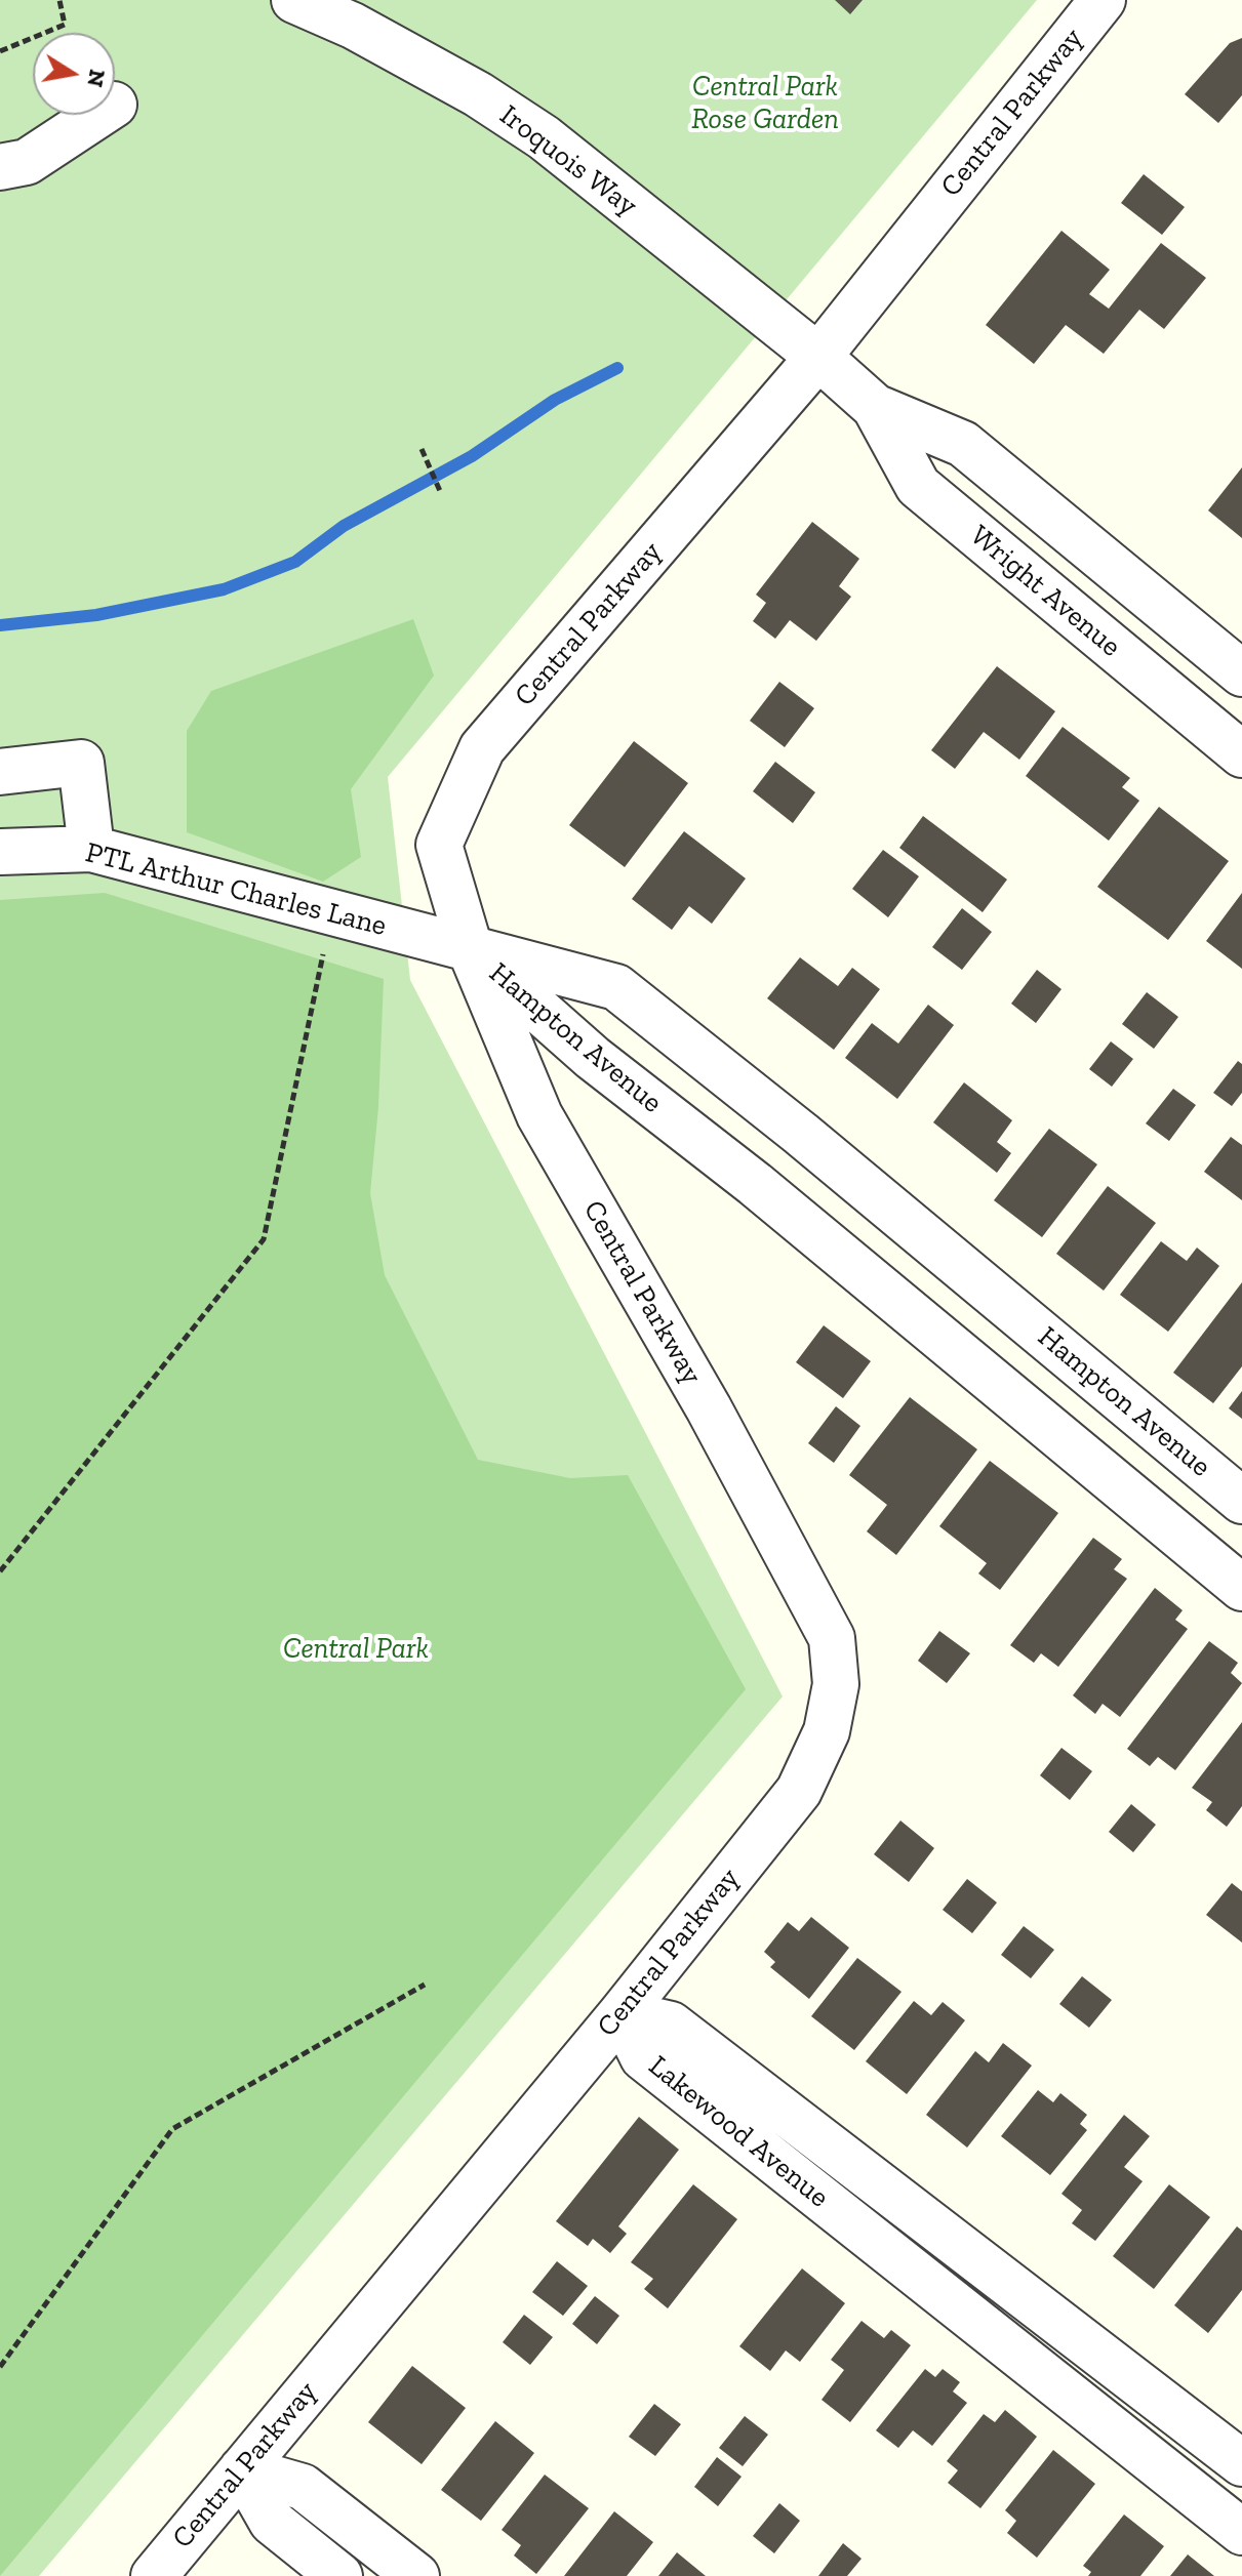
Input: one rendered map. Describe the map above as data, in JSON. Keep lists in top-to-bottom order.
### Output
{
  "streets": {
    "street": [
      "Central Parkway",
      "Iroquois Way",
      "Wright Avenue",
      "PTL Arthur Charles Lane",
      "Hampton Avenue",
      "Lakewood Avenue"
    ]
  },
  "crossings": [
    ["Central Parkway", "Iroquois Way"],
    ["Central Parkway", "Wright Avenue"],
    ["Central Parkway", "PTL Arthur Charles Lane"],
    ["Central Parkway", "Hampton Avenue"],
    ["Central Parkway", "Lakewood Avenue"],
    ["Iroquois Way", "Wright Avenue"],
    ["PTL Arthur Charles Lane", "Hampton Avenue"]
  ],
  "parks": ["Central Park Rose Garden", "Central Park"],
  "north": "right"
}
